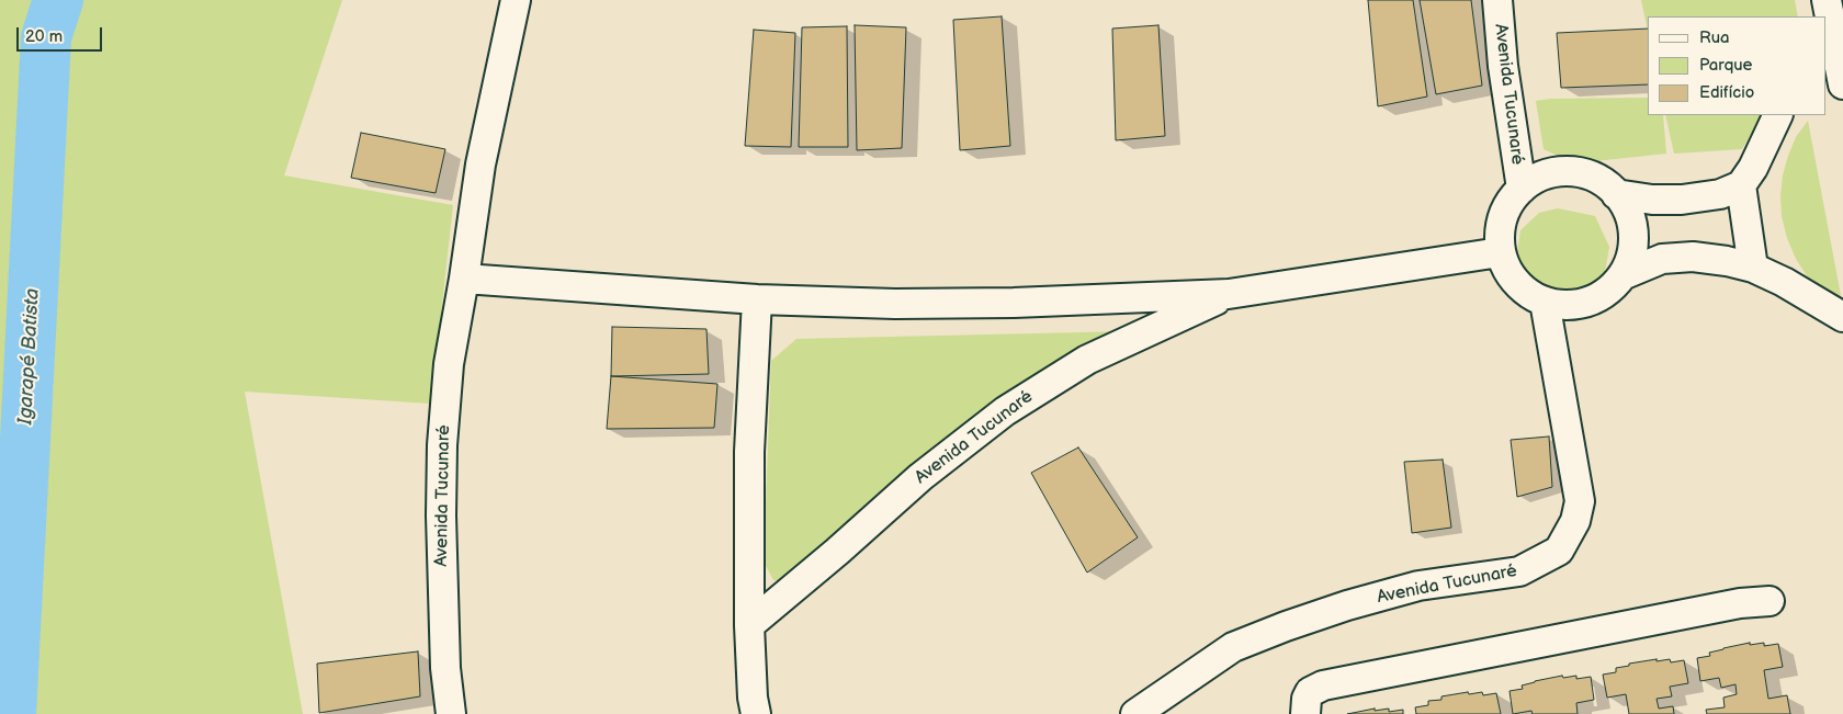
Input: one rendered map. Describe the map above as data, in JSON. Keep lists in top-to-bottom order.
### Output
{
  "streets": {
    "street": ["Avenida Tucunaré"]
  },
  "water": ["Igarapé Batista"],
  "legend": ["Rua", "Parque", "Edifício"],
  "scale_bar": "20 m"
}
